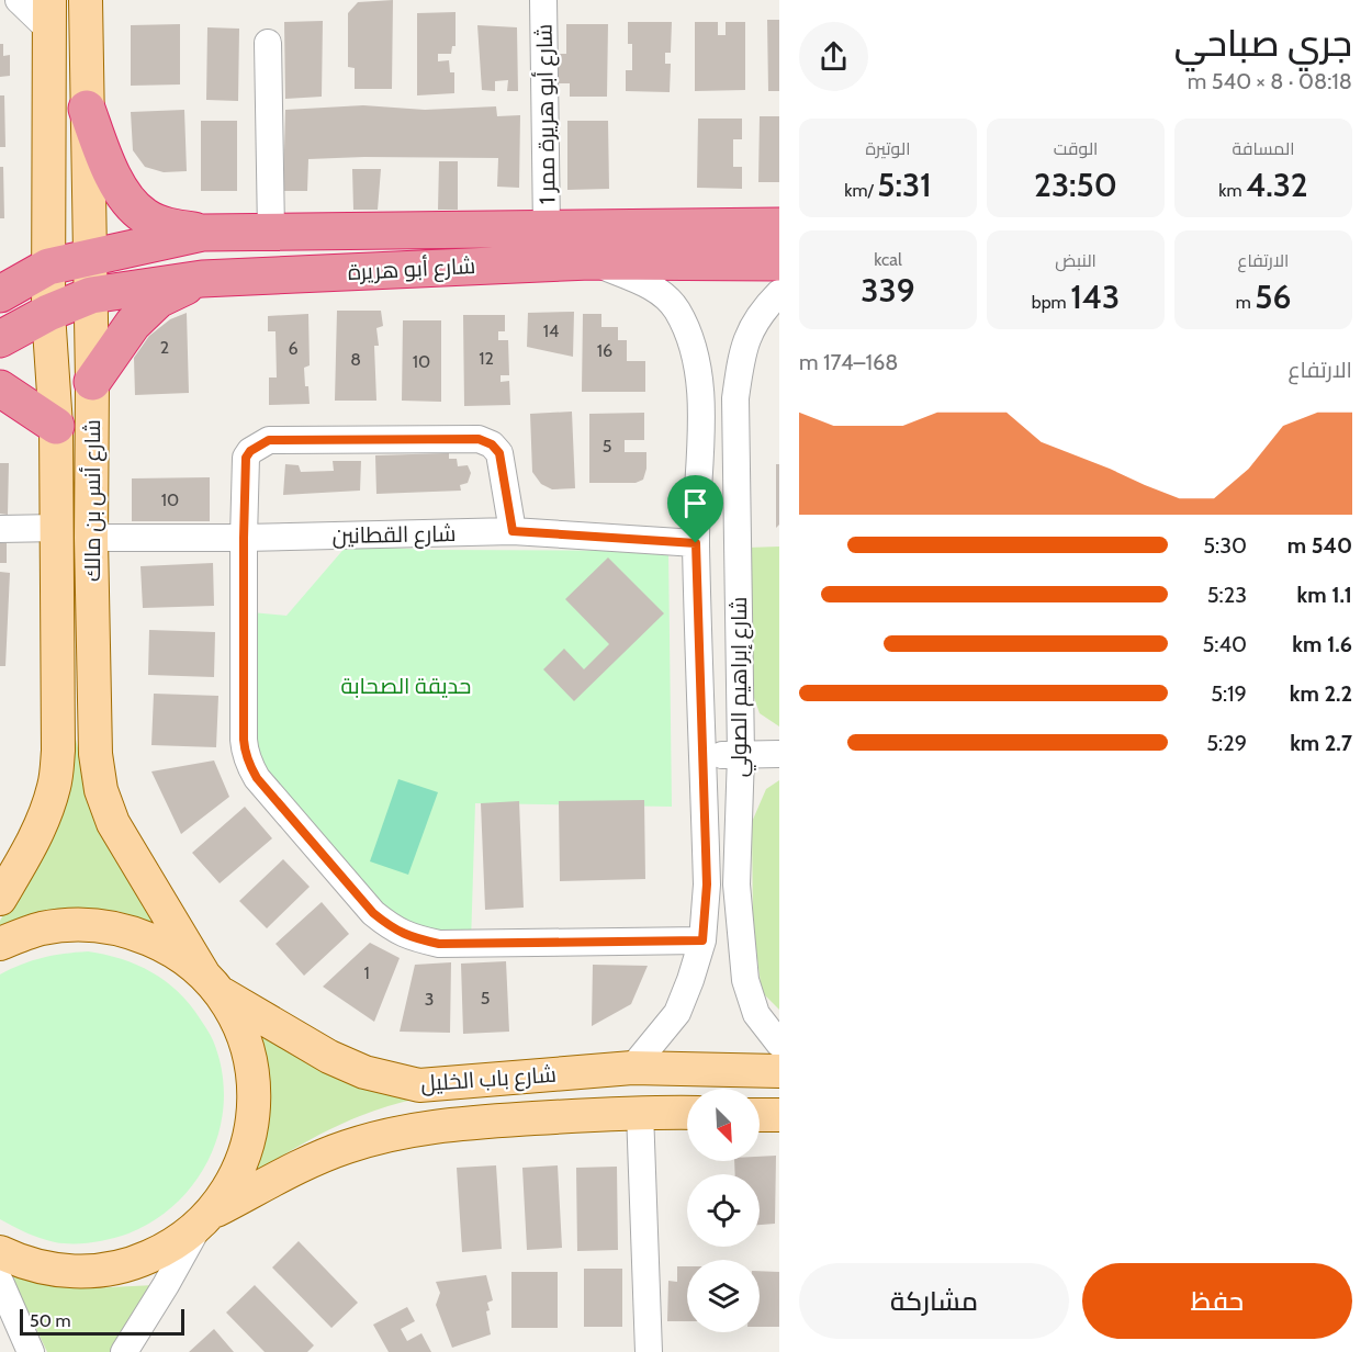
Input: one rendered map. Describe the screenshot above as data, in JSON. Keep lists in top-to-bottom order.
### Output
{
  "streets": {
    "highway": ["شارع أبو هريرة"],
    "main road": ["شارع أنس بن مالك", "شارع باب الخليل"],
    "street": ["شارع أبو هريرة ممر 1", "شارع القطانين", "شارع إبراهيم الصولي"]
  },
  "crossings": [
    ["شارع أبو هريرة ممر 1", "شارع أبو هريرة"],
    ["شارع أبو هريرة", "شارع أنس بن مالك"],
    ["شارع أبو هريرة", "شارع إبراهيم الصولي"],
    ["شارع أنس بن مالك", "شارع القطانين"],
    ["شارع أنس بن مالك", "شارع باب الخليل"],
    ["شارع القطانين", "شارع إبراهيم الصولي"],
    ["شارع إبراهيم الصولي", "شارع باب الخليل"]
  ],
  "parks": ["حديقة الصحابة"],
  "house_numbers": [
    "14",
    "2",
    "6",
    "16",
    "12",
    "8",
    "10",
    "5",
    "10",
    "1",
    "5",
    "3"
  ],
  "scale_bar": "50 m",
  "north": "bottom right",
  "page": {
    "heading": ["جري صباحي", "08:18 · 8 × 540 m"],
    "stats": [
      ["المسافة", "4.32 km"],
      ["الوقت", "23:50"],
      ["الوتيرة", "5:31 /km"],
      ["الارتفاع", "56 m"],
      ["النبض", "143 bpm"],
      ["kcal", "339"]
    ],
    "chart": ["الارتفاع", "168–174 m"],
    "list": [
      {
        "name": "540 m",
        "note": "5:30"
      },
      {
        "name": "1.1 km",
        "note": "5:23"
      },
      {
        "name": "1.6 km",
        "note": "5:40"
      },
      {
        "name": "2.2 km",
        "note": "5:19"
      },
      {
        "name": "2.7 km",
        "note": "5:29"
      }
    ],
    "buttons": ["حفظ", "مشاركة"],
    "scale": "50 m"
  }
}
